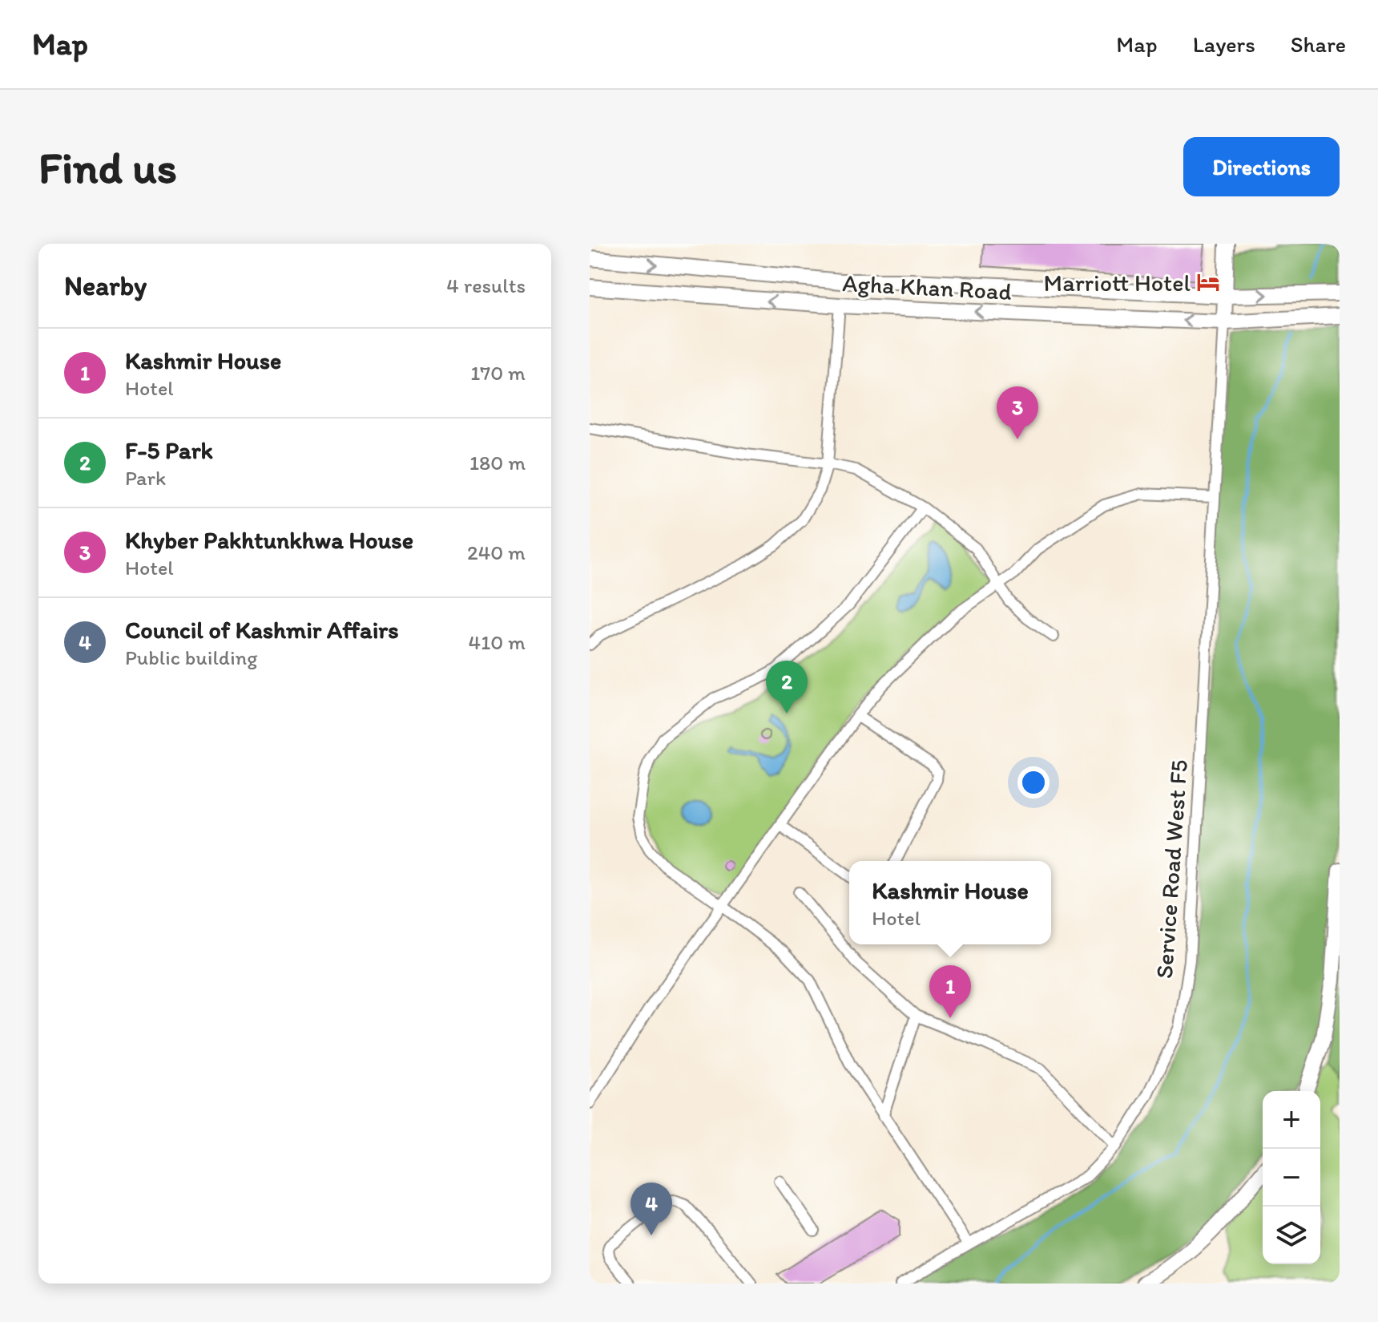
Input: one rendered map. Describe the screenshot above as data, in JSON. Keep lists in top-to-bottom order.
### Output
{
  "streets": {
    "street": ["Agha Khan Road", "Service Road West F5"]
  },
  "crossings": [
    ["Agha Khan Road", "Service Road West F5"]
  ],
  "places": {
    "hotel": ["Marriott Hotel"]
  },
  "page": {
    "header": "Map",
    "nav": ["Map", "Layers", "Share"],
    "buttons": "Directions",
    "title": "Find us",
    "heading": ["Nearby", "4 results"],
    "list": [
      {
        "mark": "1",
        "name": "Kashmir House",
        "note": "Hotel",
        "value": "170 m"
      },
      {
        "mark": "2",
        "name": "F-5 Park",
        "note": "Park",
        "value": "180 m"
      },
      {
        "mark": "3",
        "name": "Khyber Pakhtunkhwa House",
        "note": "Hotel",
        "value": "240 m"
      },
      {
        "mark": "4",
        "name": "Council of Kashmir Affairs",
        "note": "Public building",
        "value": "410 m"
      }
    ],
    "pins": [
      "3",
      "2",
      "1",
      "4"
    ],
    "popup": ["Kashmir House", "Hotel"],
    "map_buttons": ["+", "−"]
  }
}
